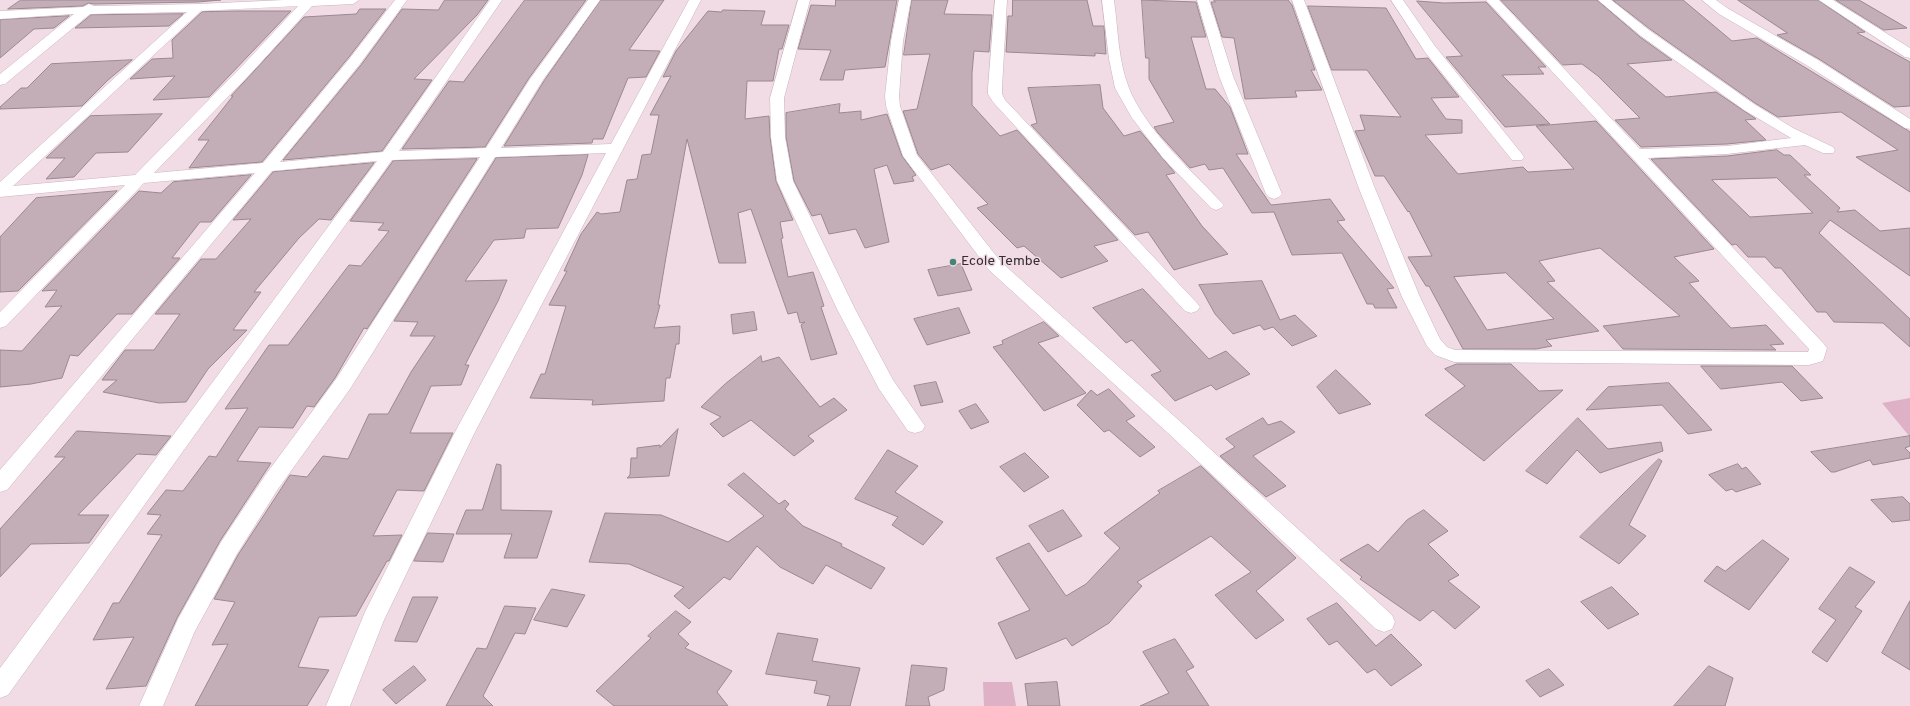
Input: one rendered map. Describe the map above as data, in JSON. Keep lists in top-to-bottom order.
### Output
{
  "places": ["Ecole Tembe"]
}
